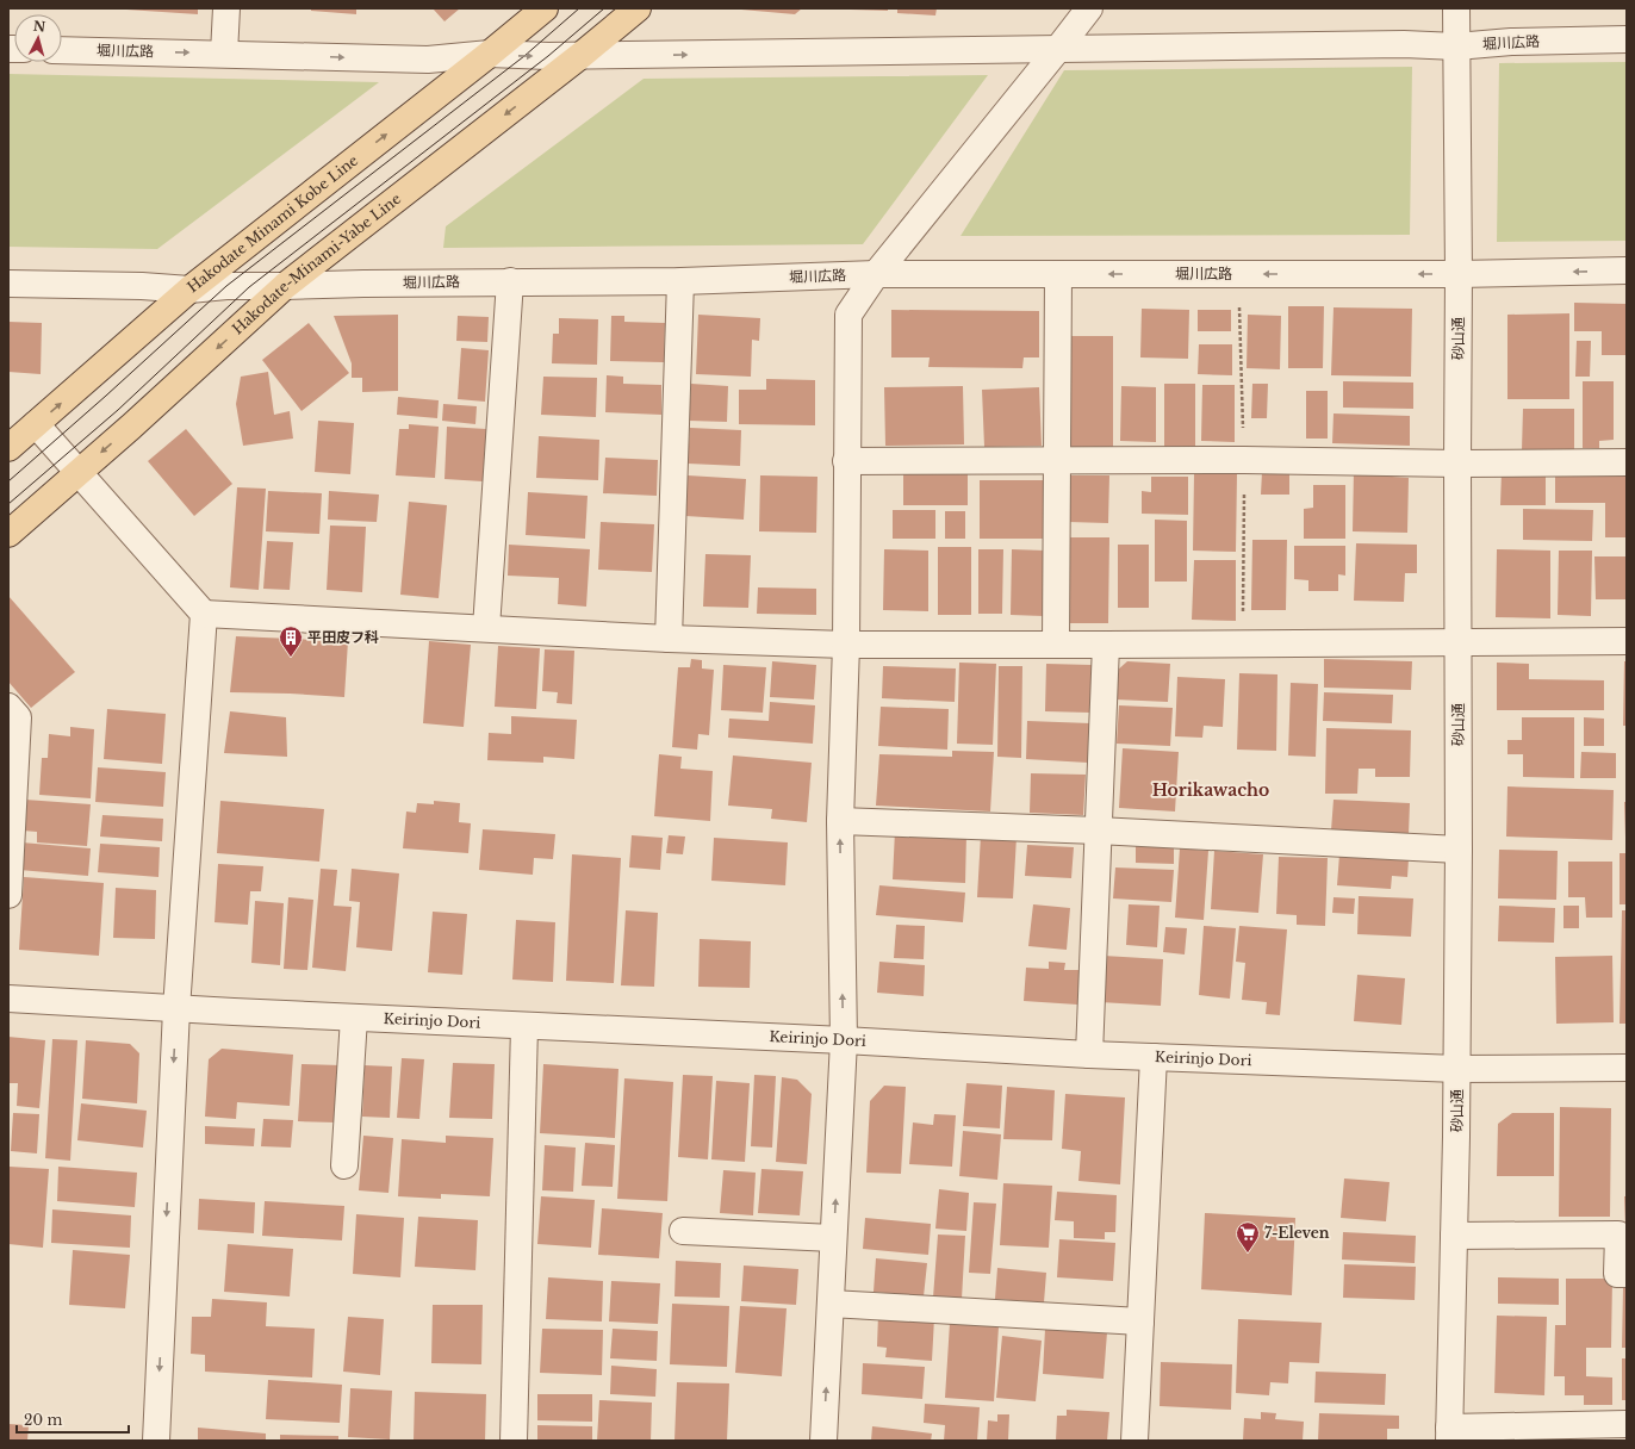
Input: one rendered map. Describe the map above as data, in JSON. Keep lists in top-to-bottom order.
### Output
{
  "streets": {
    "main road": ["Hakodate Minami Kobe Line", "Hakodate-Minami-Yabe Line"],
    "street": ["堀川広路", "砂山通", "Keirinjo Dori"]
  },
  "crossings": [
    ["堀川広路", "Hakodate Minami Kobe Line"],
    ["堀川広路", "Hakodate-Minami-Yabe Line"],
    ["堀川広路", "砂山通"],
    ["砂山通", "Keirinjo Dori"]
  ],
  "one_way": ["Hakodate Minami Kobe Line", "Hakodate-Minami-Yabe Line"],
  "districts": ["Horikawacho"],
  "places": {
    "building": ["平田皮フ科"],
    "supermarket": ["7-Eleven"]
  },
  "scale_bar": "20 m",
  "north": "top"
}
